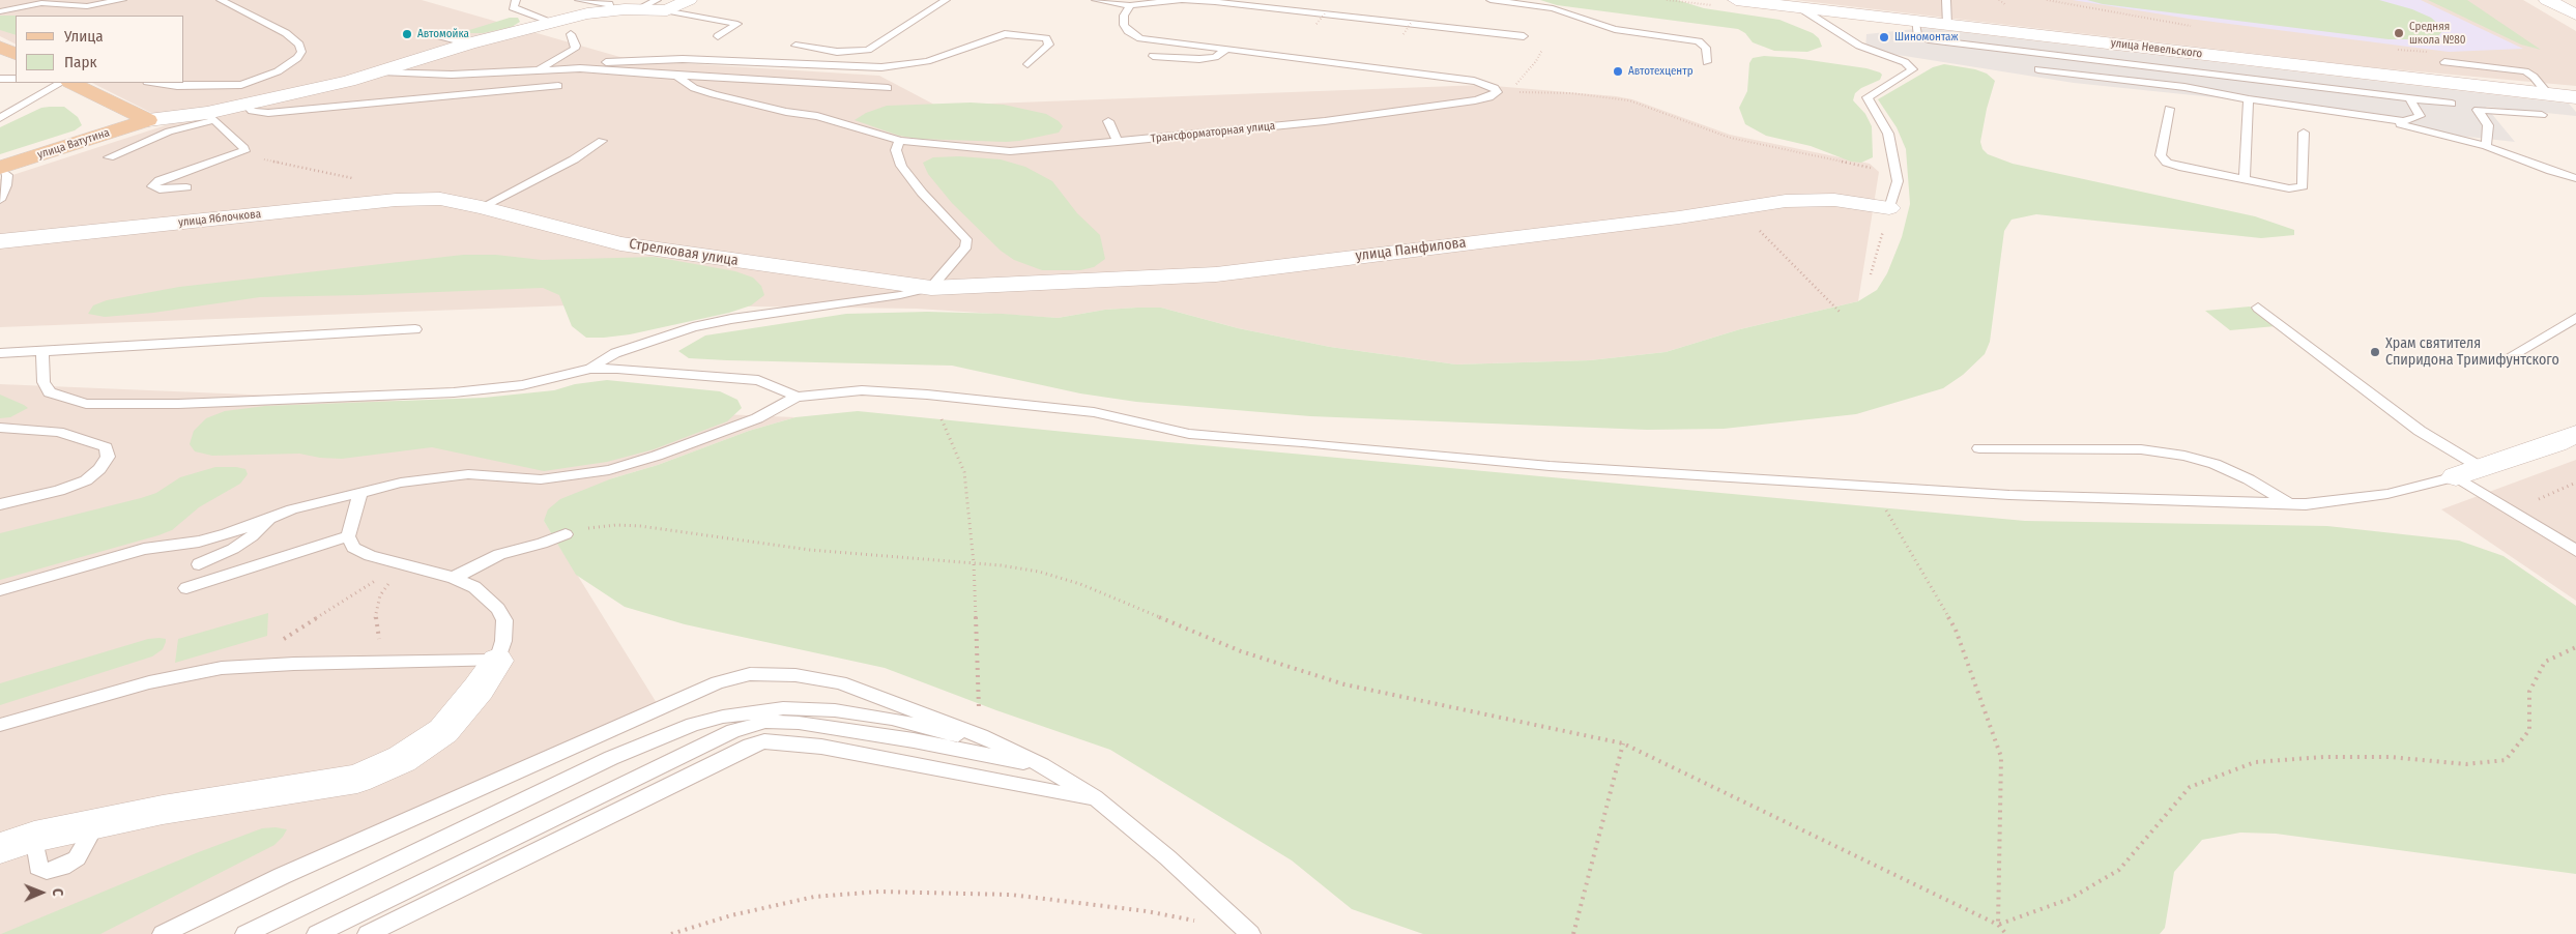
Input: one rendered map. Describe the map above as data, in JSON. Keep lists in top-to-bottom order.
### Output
{
  "streets": {
    "main road": ["улица Ватутина"],
    "street": [
      "улица Невельского",
      "улица Яблочкова",
      "улица Панфилова",
      "Стрелковая улица"
    ],
    "lane": ["Трансформаторная улица"]
  },
  "crossings": [
    ["улица Яблочкова", "Стрелковая улица"],
    ["улица Панфилова", "Стрелковая улица"]
  ],
  "places": [
    "Средняя школа №80",
    "Автомойка",
    "Шиномонтаж",
    "Автотехцентр",
    "Храм святителя Спиридона Тримифунтского"
  ],
  "legend": ["Улица", "Парк"],
  "north": "right"
}
